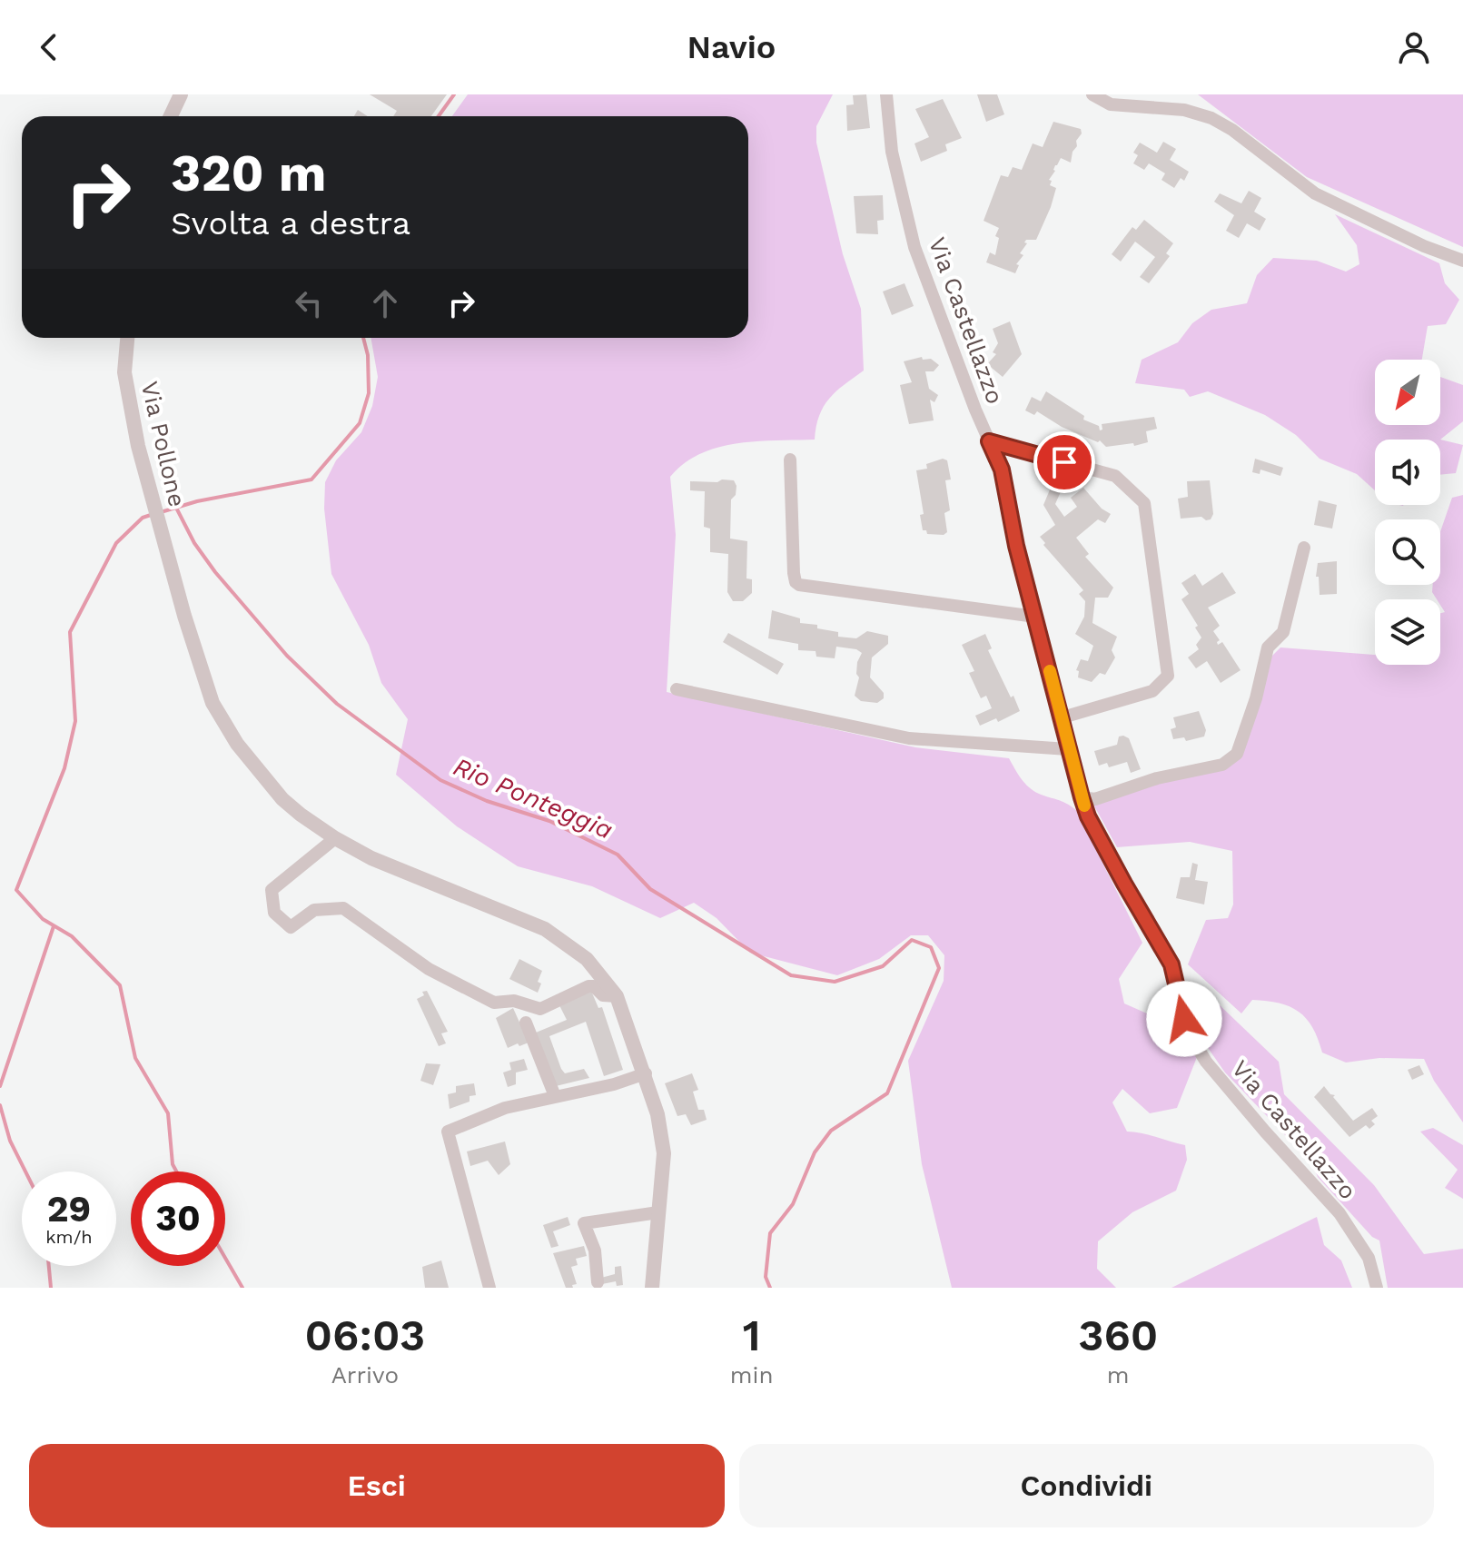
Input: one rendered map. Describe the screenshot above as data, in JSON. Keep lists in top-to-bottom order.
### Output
{
  "streets": {
    "street": ["Via Castellazzo", "Via Pollone"]
  },
  "water": ["Rio Ponteggia"],
  "north": "bottom left",
  "page": {
    "header": "Navio",
    "turn": ["320 m", "Svolta a destra"],
    "speed": "29 km/h",
    "limit": "30",
    "eta": [
      "06:03",
      "Arrivo",
      "1",
      "min",
      "360",
      "m"
    ],
    "buttons": ["Esci", "Condividi"]
  }
}
